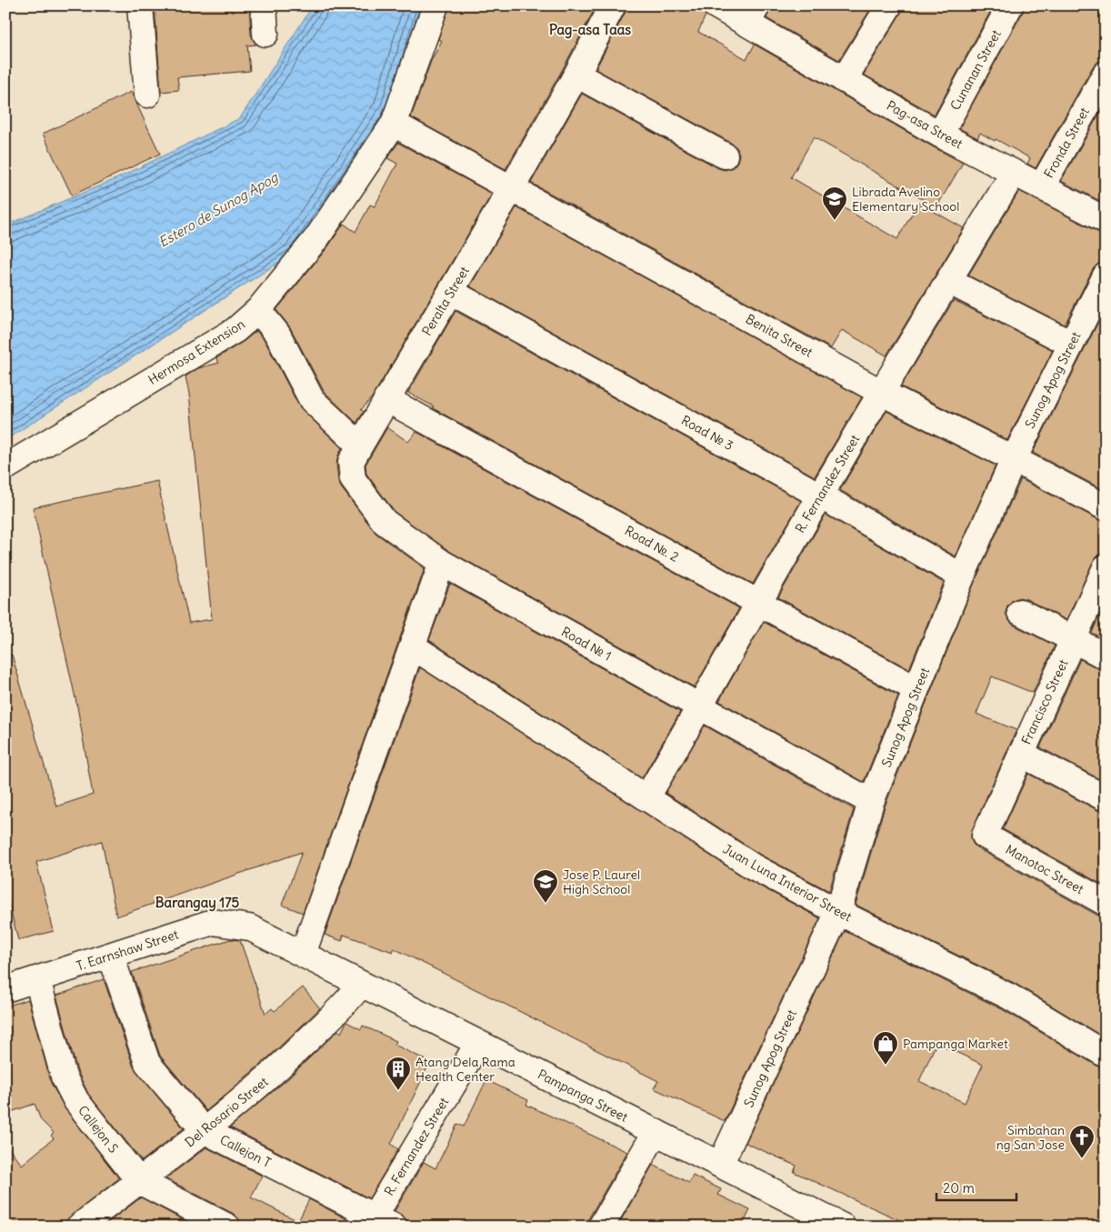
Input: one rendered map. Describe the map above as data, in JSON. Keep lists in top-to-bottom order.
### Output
{
  "streets": {
    "street": [
      "Cunanan Street",
      "Pag-asa Street",
      "Fronda Street",
      "Peralta Street",
      "Benita Street",
      "Hermosa Extension",
      "Sunog Apog Street",
      "Road № 3",
      "R. Fernandez Street",
      "Road №. 2",
      "Road № 1",
      "Francisco Street",
      "Manotoc Street",
      "Juan Luna Interior Street",
      "T. Earnshaw Street",
      "Pampanga Street",
      "Del Rosario Street",
      "Callejon S",
      "Callejon T"
    ]
  },
  "crossings": [
    ["Cunanan Street", "Pag-asa Street"],
    ["Pag-asa Street", "Fronda Street"],
    ["Pag-asa Street", "R. Fernandez Street"],
    ["Peralta Street", "Benita Street"],
    ["Peralta Street", "Road № 3"],
    ["Peralta Street", "Road №. 2"],
    ["Peralta Street", "Road № 1"],
    ["Benita Street", "Hermosa Extension"],
    ["Benita Street", "Sunog Apog Street"],
    ["Benita Street", "R. Fernandez Street"],
    ["Sunog Apog Street", "Road № 3"],
    ["Sunog Apog Street", "Road №. 2"],
    ["Sunog Apog Street", "Road № 1"],
    ["Sunog Apog Street", "Juan Luna Interior Street"],
    ["Sunog Apog Street", "Pampanga Street"],
    ["Road № 3", "R. Fernandez Street"],
    ["R. Fernandez Street", "Road №. 2"],
    ["R. Fernandez Street", "Road № 1"],
    ["R. Fernandez Street", "Juan Luna Interior Street"],
    ["R. Fernandez Street", "Pampanga Street"],
    ["R. Fernandez Street", "Callejon T"],
    ["Francisco Street", "Manotoc Street"],
    ["T. Earnshaw Street", "Pampanga Street"],
    ["T. Earnshaw Street", "Callejon S"],
    ["T. Earnshaw Street", "Callejon T"],
    ["Pampanga Street", "Del Rosario Street"],
    ["Del Rosario Street", "Callejon S"],
    ["Del Rosario Street", "Callejon T"]
  ],
  "districts": ["Pag-asa Taas", "Barangay 175"],
  "water": ["Estero de Sunog Apog"],
  "places": {
    "school or university": ["Librada Avelino Elementary School", "Jose P. Laurel High School"],
    "shop": ["Pampanga Market"],
    "building": ["Atang Dela Rama Health Center"],
    "church": ["Simbahan ng San Jose"]
  },
  "scale_bar": "20 m"
}
